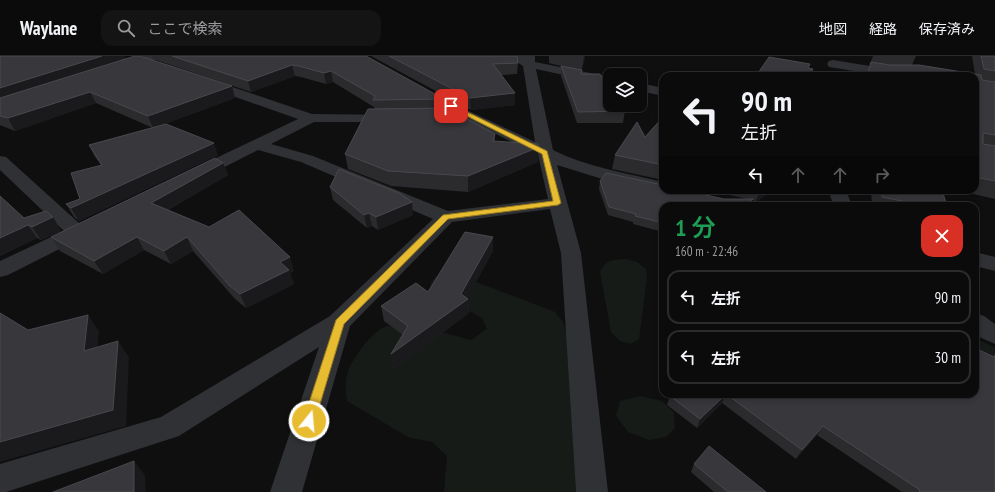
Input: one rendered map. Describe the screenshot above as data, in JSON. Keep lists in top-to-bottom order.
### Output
{
  "page": {
    "header": "Waylane",
    "search": "ここで検索",
    "nav": ["地図", "経路", "保存済み"],
    "turn": ["90 m", "左折"],
    "heading": ["1 分", "160 m · 22:46"],
    "list": [
      {
        "name": "左折",
        "value": "90 m"
      },
      {
        "name": "左折",
        "value": "30 m"
      }
    ]
  }
}
